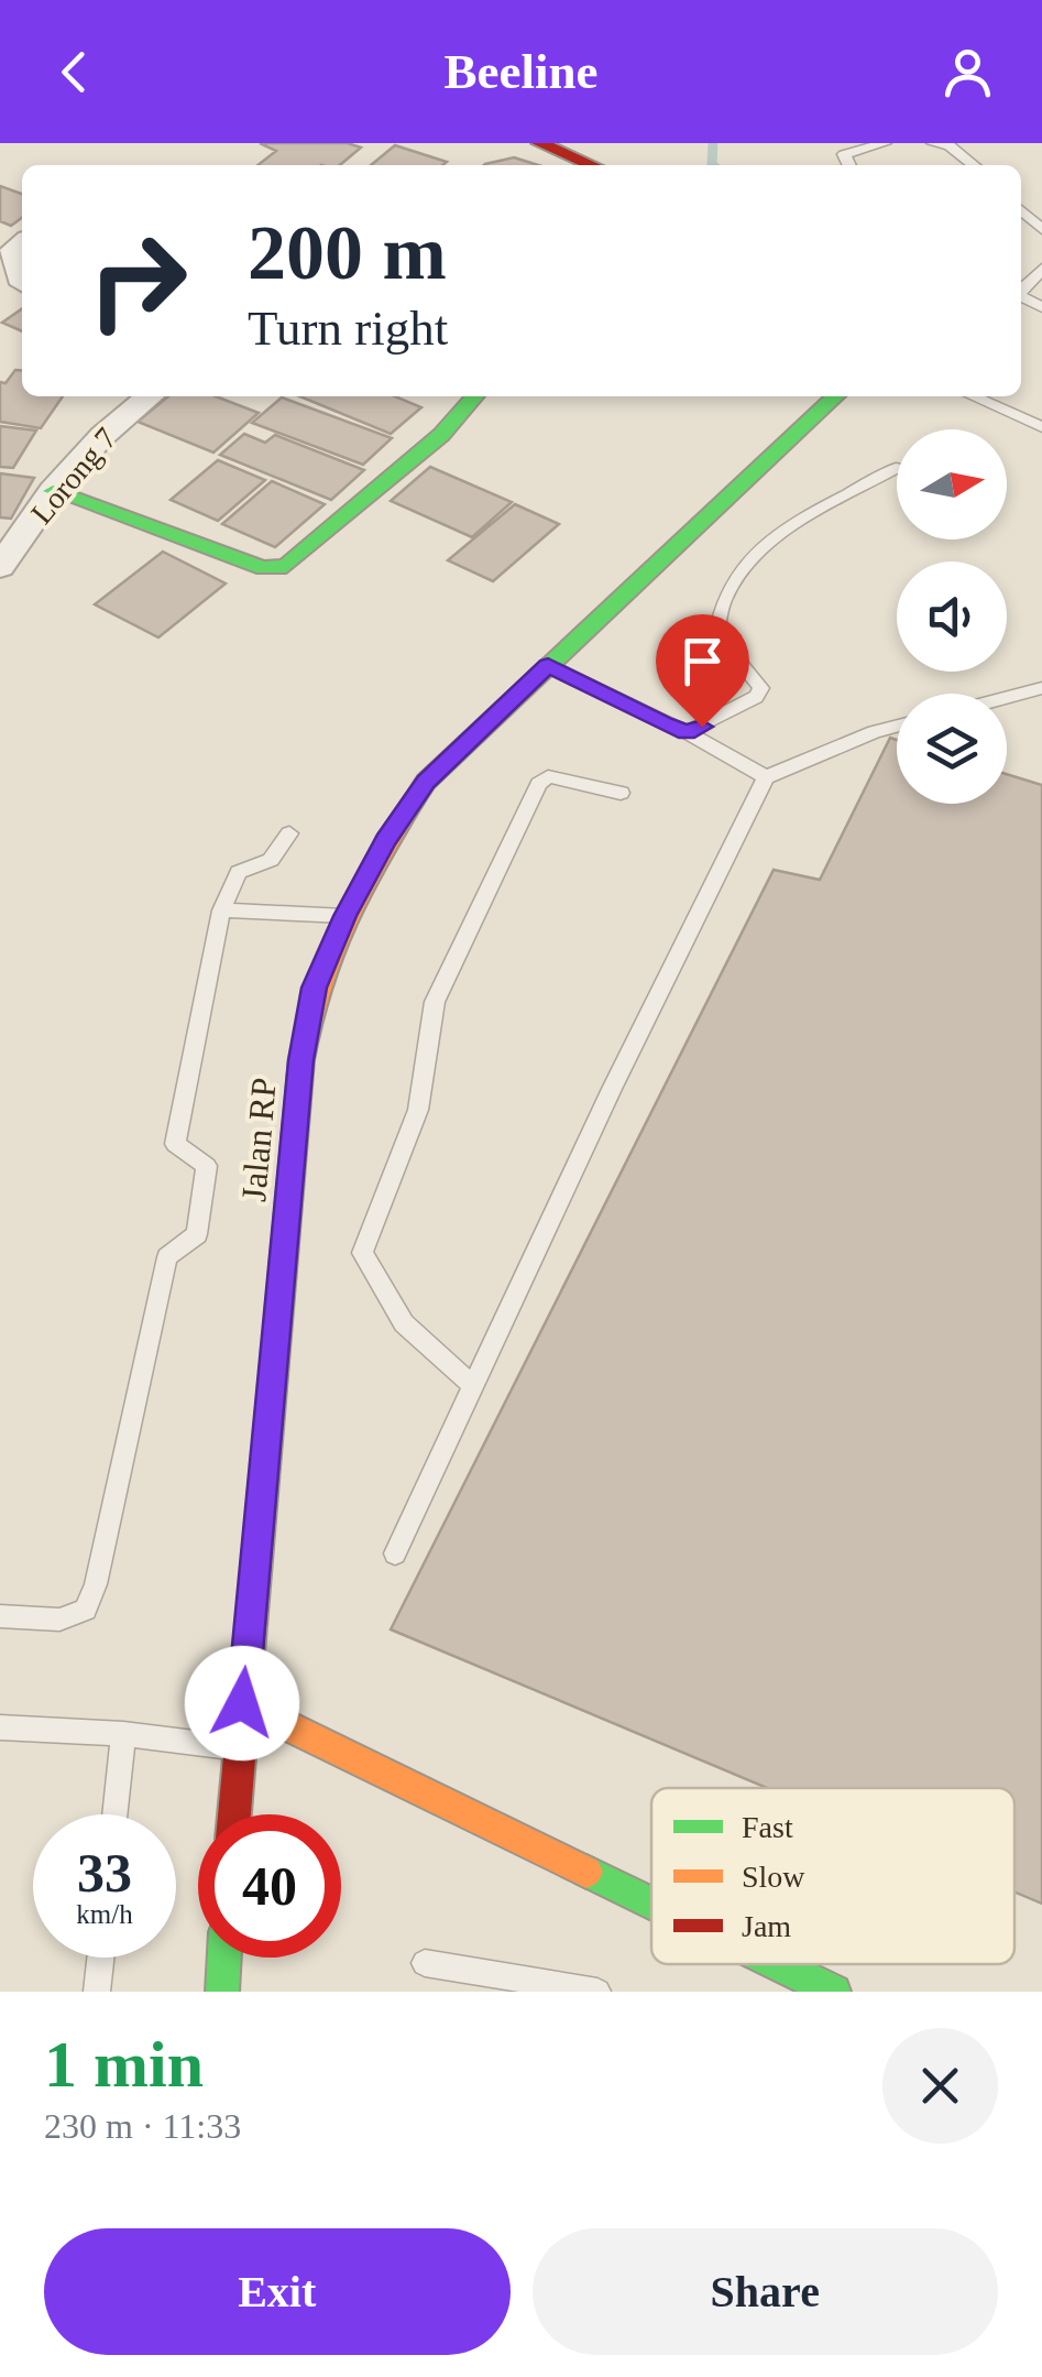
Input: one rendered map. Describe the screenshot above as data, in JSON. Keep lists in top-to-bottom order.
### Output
{
  "streets": {
    "street": ["Lorong 7", "Jalan RP"]
  },
  "legend": ["Fast", "Slow", "Jam"],
  "north": "right",
  "page": {
    "header": "Beeline",
    "turn": ["200 m", "Turn right"],
    "speed": "33 km/h",
    "limit": "40",
    "heading": ["1 min", "230 m · 11:33"],
    "buttons": ["Exit", "Share"]
  }
}
